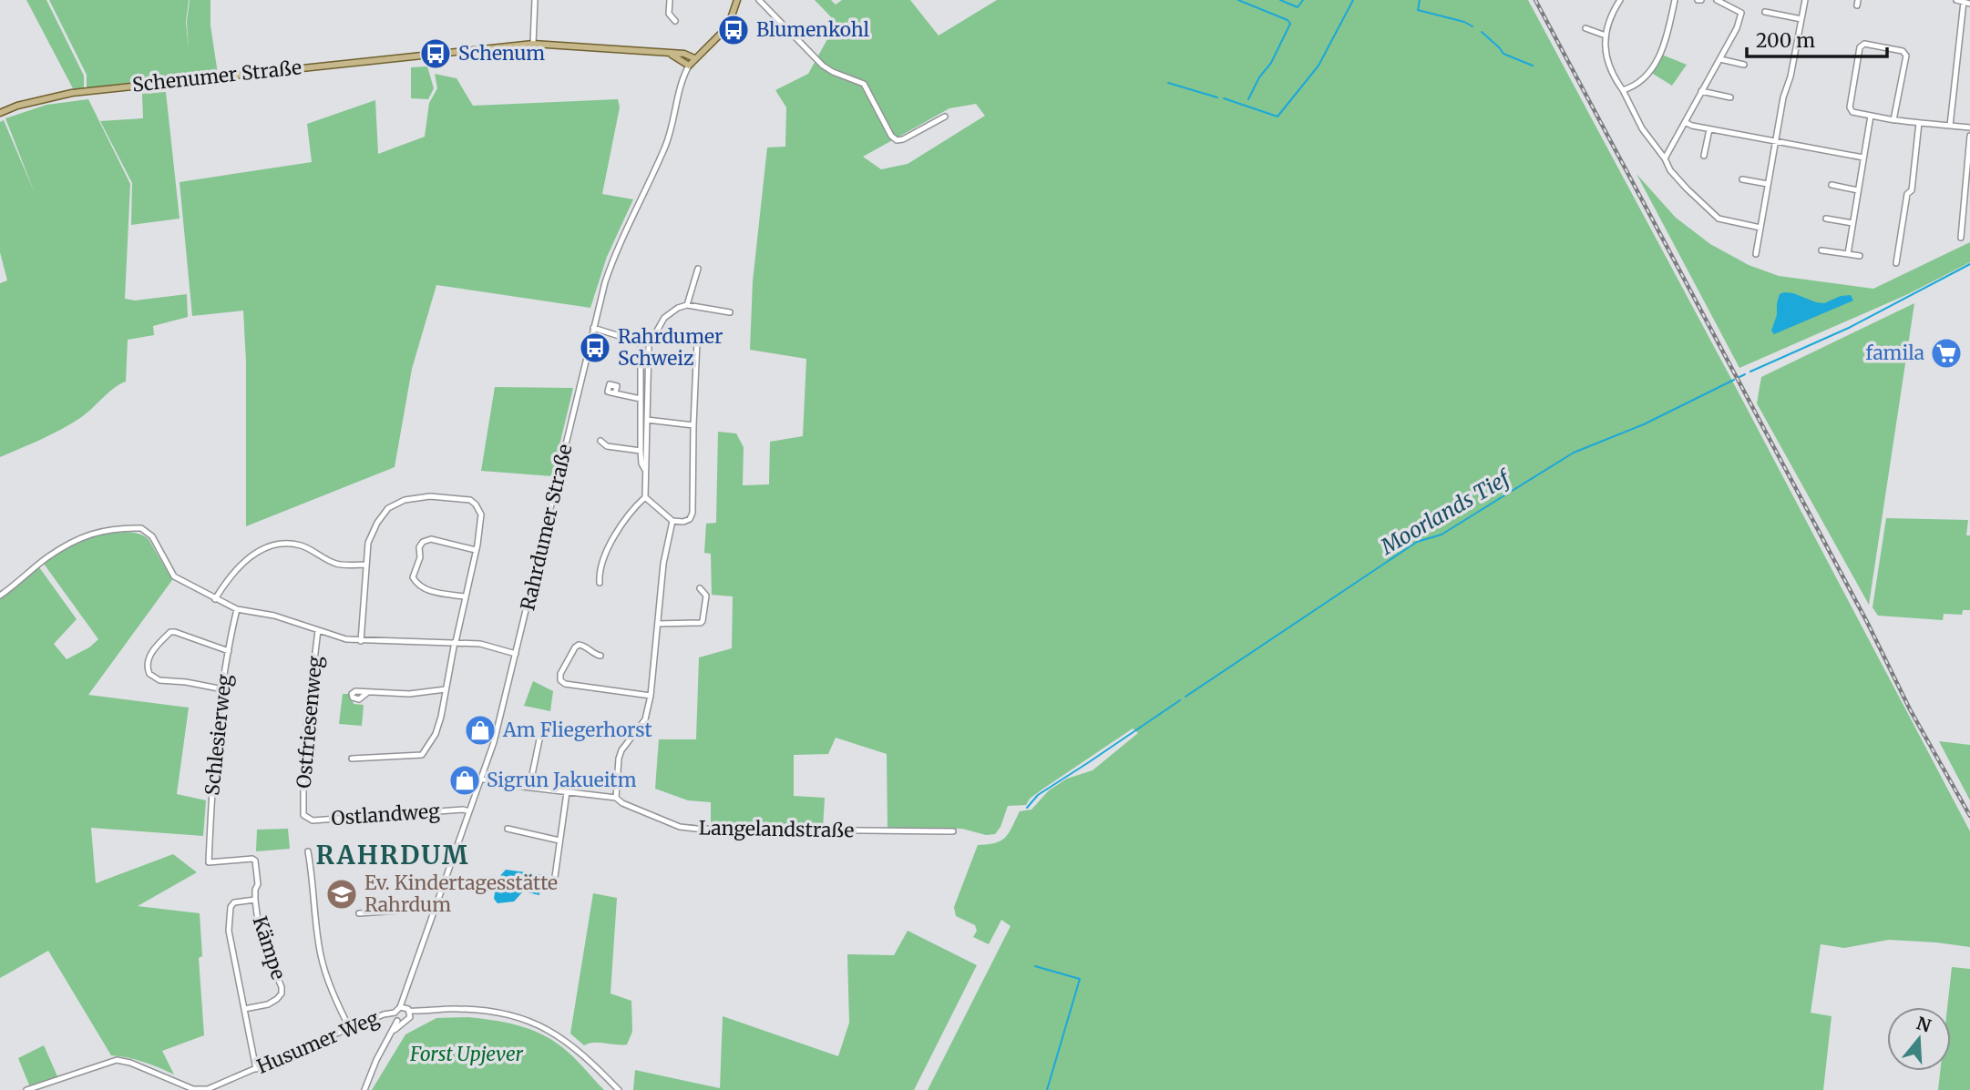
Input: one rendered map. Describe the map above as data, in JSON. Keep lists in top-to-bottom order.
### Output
{
  "streets": {
    "main road": ["Schenumer Straße"],
    "street": [
      "Rahrdumer Straße",
      "Ostfriesenweg",
      "Schlesierweg",
      "Ostlandweg",
      "Langelandstraße",
      "Kämpe",
      "Husumer Weg"
    ]
  },
  "crossings": [
    ["Rahrdumer Straße", "Ostlandweg"],
    ["Rahrdumer Straße", "Langelandstraße"],
    ["Ostfriesenweg", "Ostlandweg"],
    ["Schlesierweg", "Kämpe"]
  ],
  "districts": ["RAHRDUM"],
  "water": ["Moorlands Tief"],
  "parks": ["Forst Upjever"],
  "places": {
    "bus stop": ["Blumenkohl", "Schenum", "Rahrdumer Schweiz"],
    "supermarket": ["famila"],
    "shop": ["Am Fliegerhorst", "Sigrun Jakueitm"],
    "school or university": ["Ev. Kindertagesstätte Rahrdum"]
  },
  "scale_bar": "200 m",
  "north": "top"
}
